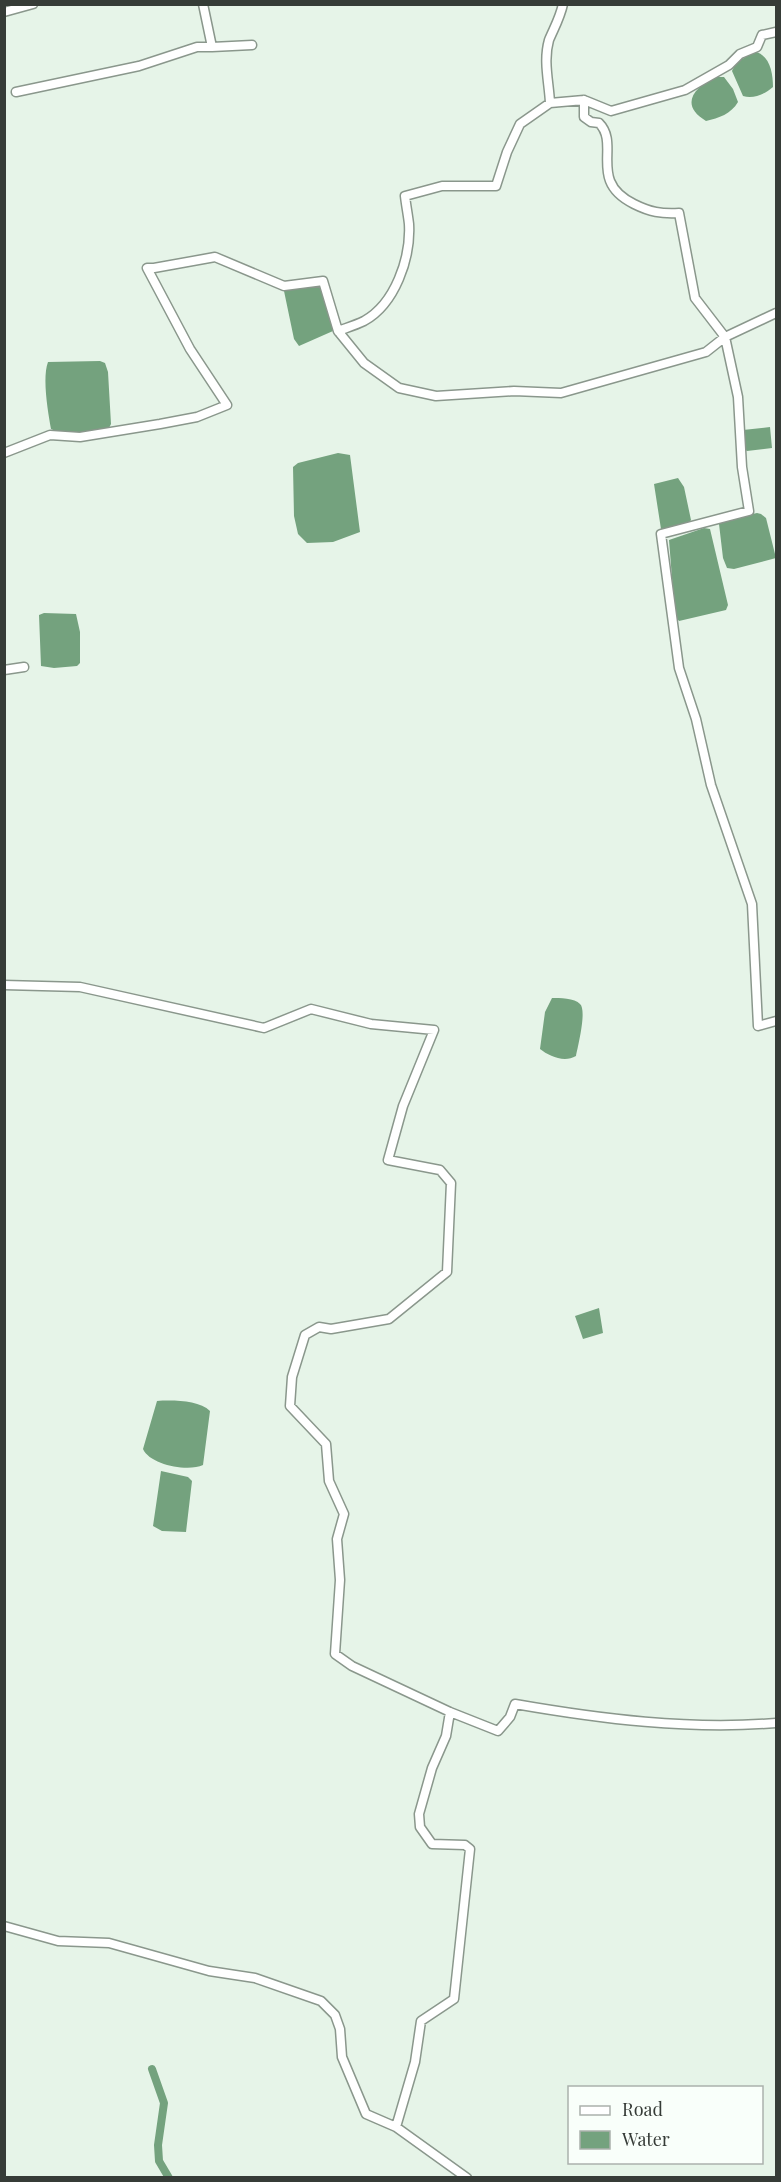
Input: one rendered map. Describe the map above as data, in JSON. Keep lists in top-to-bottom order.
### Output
{
  "legend": ["Road", "Water"]
}
